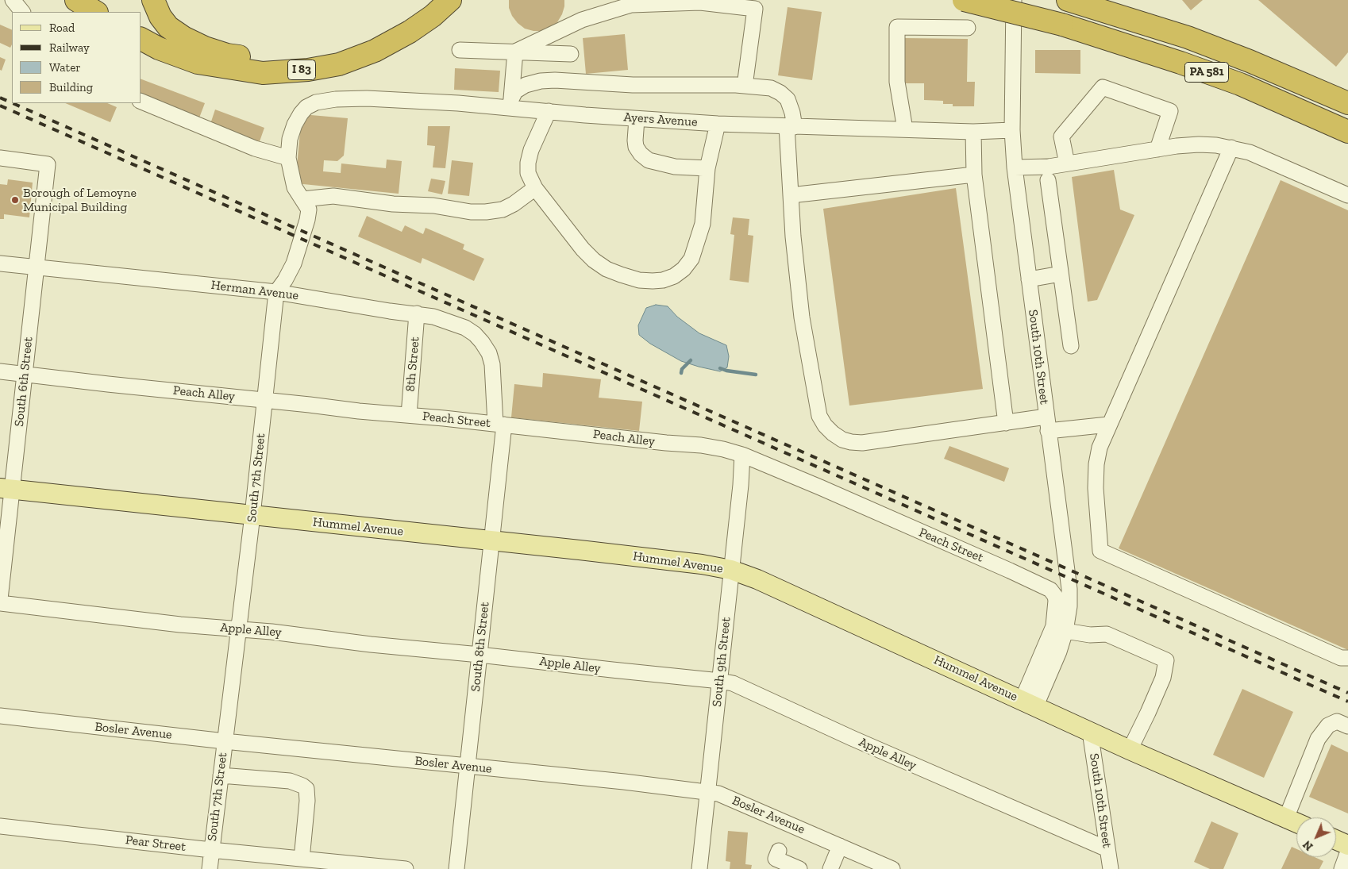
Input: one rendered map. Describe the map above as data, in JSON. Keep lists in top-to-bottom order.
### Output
{
  "streets": {
    "highway": ["I 83", "PA 581"],
    "main road": ["Hummel Avenue"],
    "street": [
      "Ayers Avenue",
      "Herman Avenue",
      "South 10th Street",
      "8th Street",
      "South 6th Street",
      "Peach Alley",
      "Peach Street",
      "South 7th Street",
      "Apple Alley",
      "South 8th Street",
      "South 9th Street",
      "Bosler Avenue",
      "Pear Street"
    ]
  },
  "crossings": [
    ["Ayers Avenue", "South 10th Street"],
    ["Ayers Avenue", "South 7th Street"],
    ["Herman Avenue", "8th Street"],
    ["Herman Avenue", "South 6th Street"],
    ["Herman Avenue", "South 7th Street"],
    ["Herman Avenue", "South 8th Street"],
    ["South 10th Street", "Peach Street"],
    ["South 10th Street", "Hummel Avenue"],
    ["South 10th Street", "Apple Alley"],
    ["8th Street", "Peach Alley"],
    ["8th Street", "Peach Street"],
    ["South 6th Street", "Peach Alley"],
    ["South 6th Street", "Hummel Avenue"],
    ["Peach Alley", "Peach Street"],
    ["Peach Alley", "South 7th Street"],
    ["Peach Alley", "South 8th Street"],
    ["Peach Alley", "South 9th Street"],
    ["Peach Street", "Hummel Avenue"],
    ["Peach Street", "South 8th Street"],
    ["Peach Street", "South 9th Street"],
    ["South 7th Street", "Hummel Avenue"],
    ["South 7th Street", "Apple Alley"],
    ["South 7th Street", "Bosler Avenue"],
    ["South 7th Street", "Pear Street"],
    ["Hummel Avenue", "South 8th Street"],
    ["Hummel Avenue", "South 9th Street"],
    ["Apple Alley", "South 8th Street"],
    ["Apple Alley", "South 9th Street"],
    ["South 8th Street", "Bosler Avenue"],
    ["South 9th Street", "Bosler Avenue"]
  ],
  "places": ["Borough of Lemoyne Municipal Building"],
  "legend": [
    "Road",
    "Railway",
    "Water",
    "Building"
  ],
  "north": "bottom left"
}
